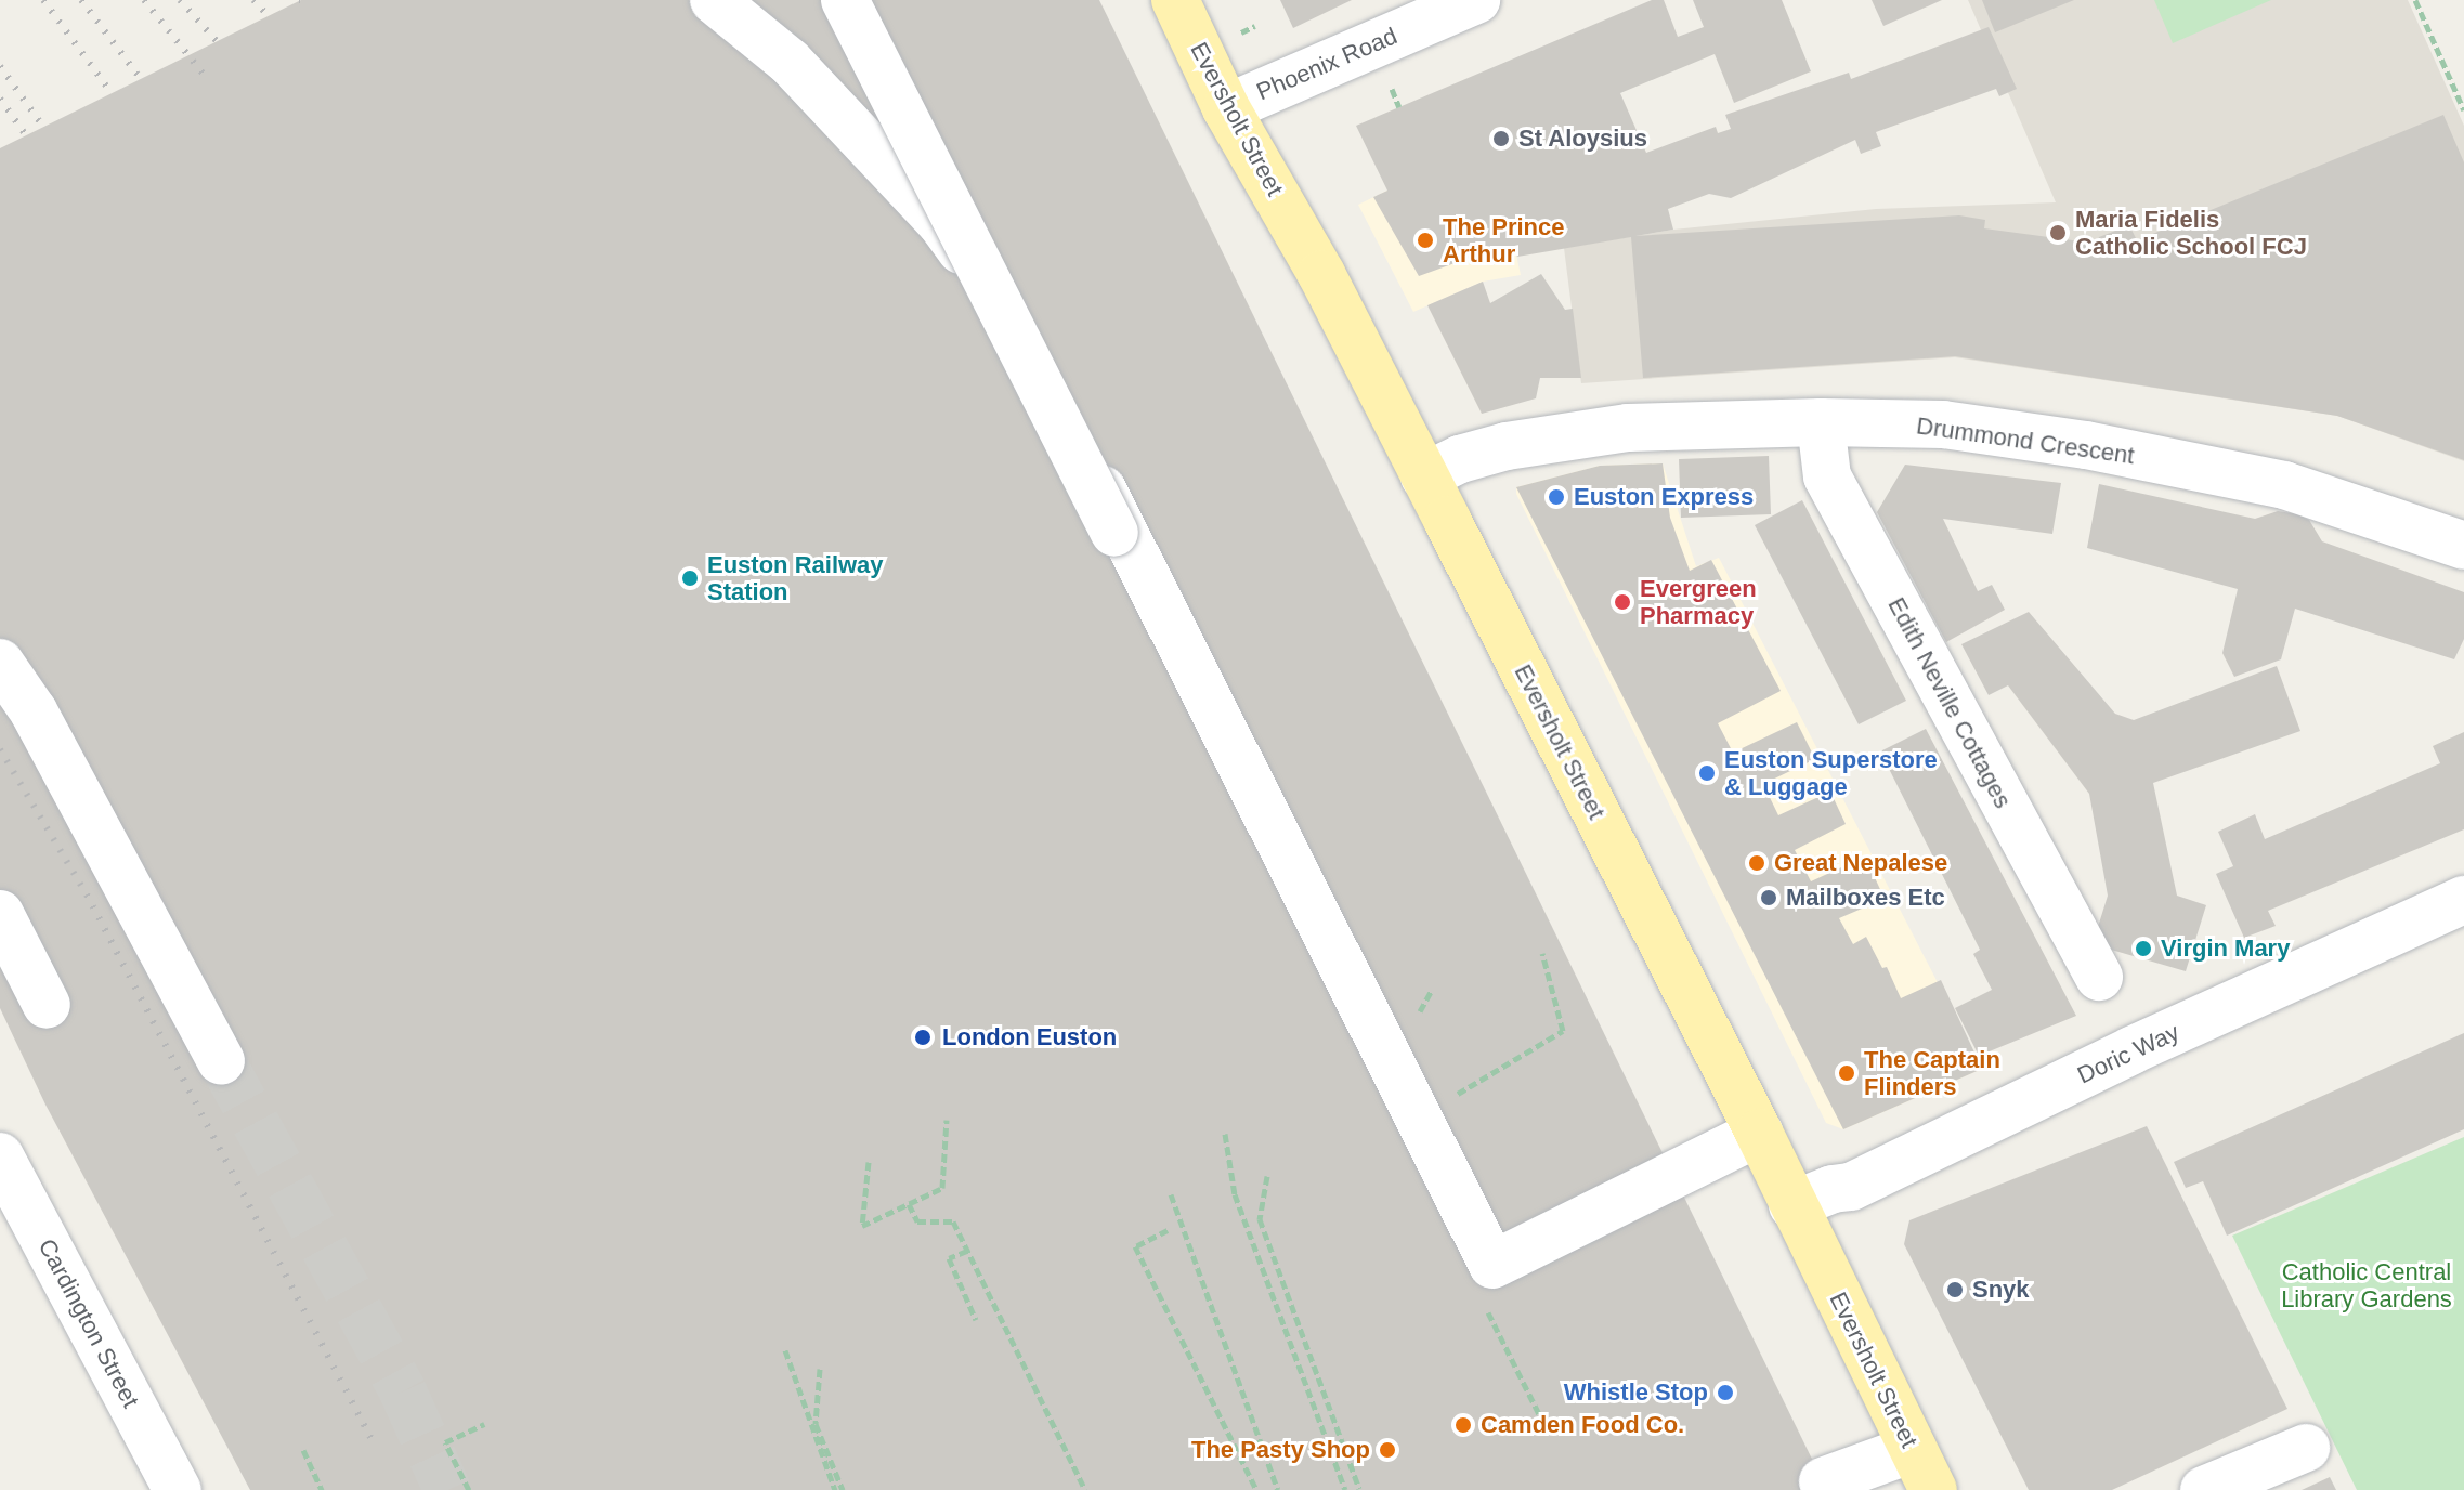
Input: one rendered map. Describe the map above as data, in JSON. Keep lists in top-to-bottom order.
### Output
{
  "streets": {
    "main road": ["Eversholt Street"],
    "street": [
      "Phoenix Road",
      "Drummond Crescent",
      "Edith Neville Cottages",
      "Doric Way",
      "Cardington Street"
    ]
  },
  "crossings": [
    ["Phoenix Road", "Eversholt Street"],
    ["Eversholt Street", "Drummond Crescent"],
    ["Eversholt Street", "Doric Way"],
    ["Drummond Crescent", "Edith Neville Cottages"]
  ],
  "parks": ["Catholic Central Library Gardens"],
  "places": [
    "St Aloysius",
    "Maria Fidelis Catholic School FCJ",
    "The Prince Arthur",
    "Euston Express",
    "Euston Railway Station",
    "Evergreen Pharmacy",
    "Euston Superstore & Luggage",
    "Great Nepalese",
    "Mailboxes Etc",
    "Virgin Mary",
    "London Euston",
    "The Captain Flinders",
    "Snyk",
    "Whistle Stop",
    "Camden Food Co.",
    "The Pasty Shop"
  ]
}
